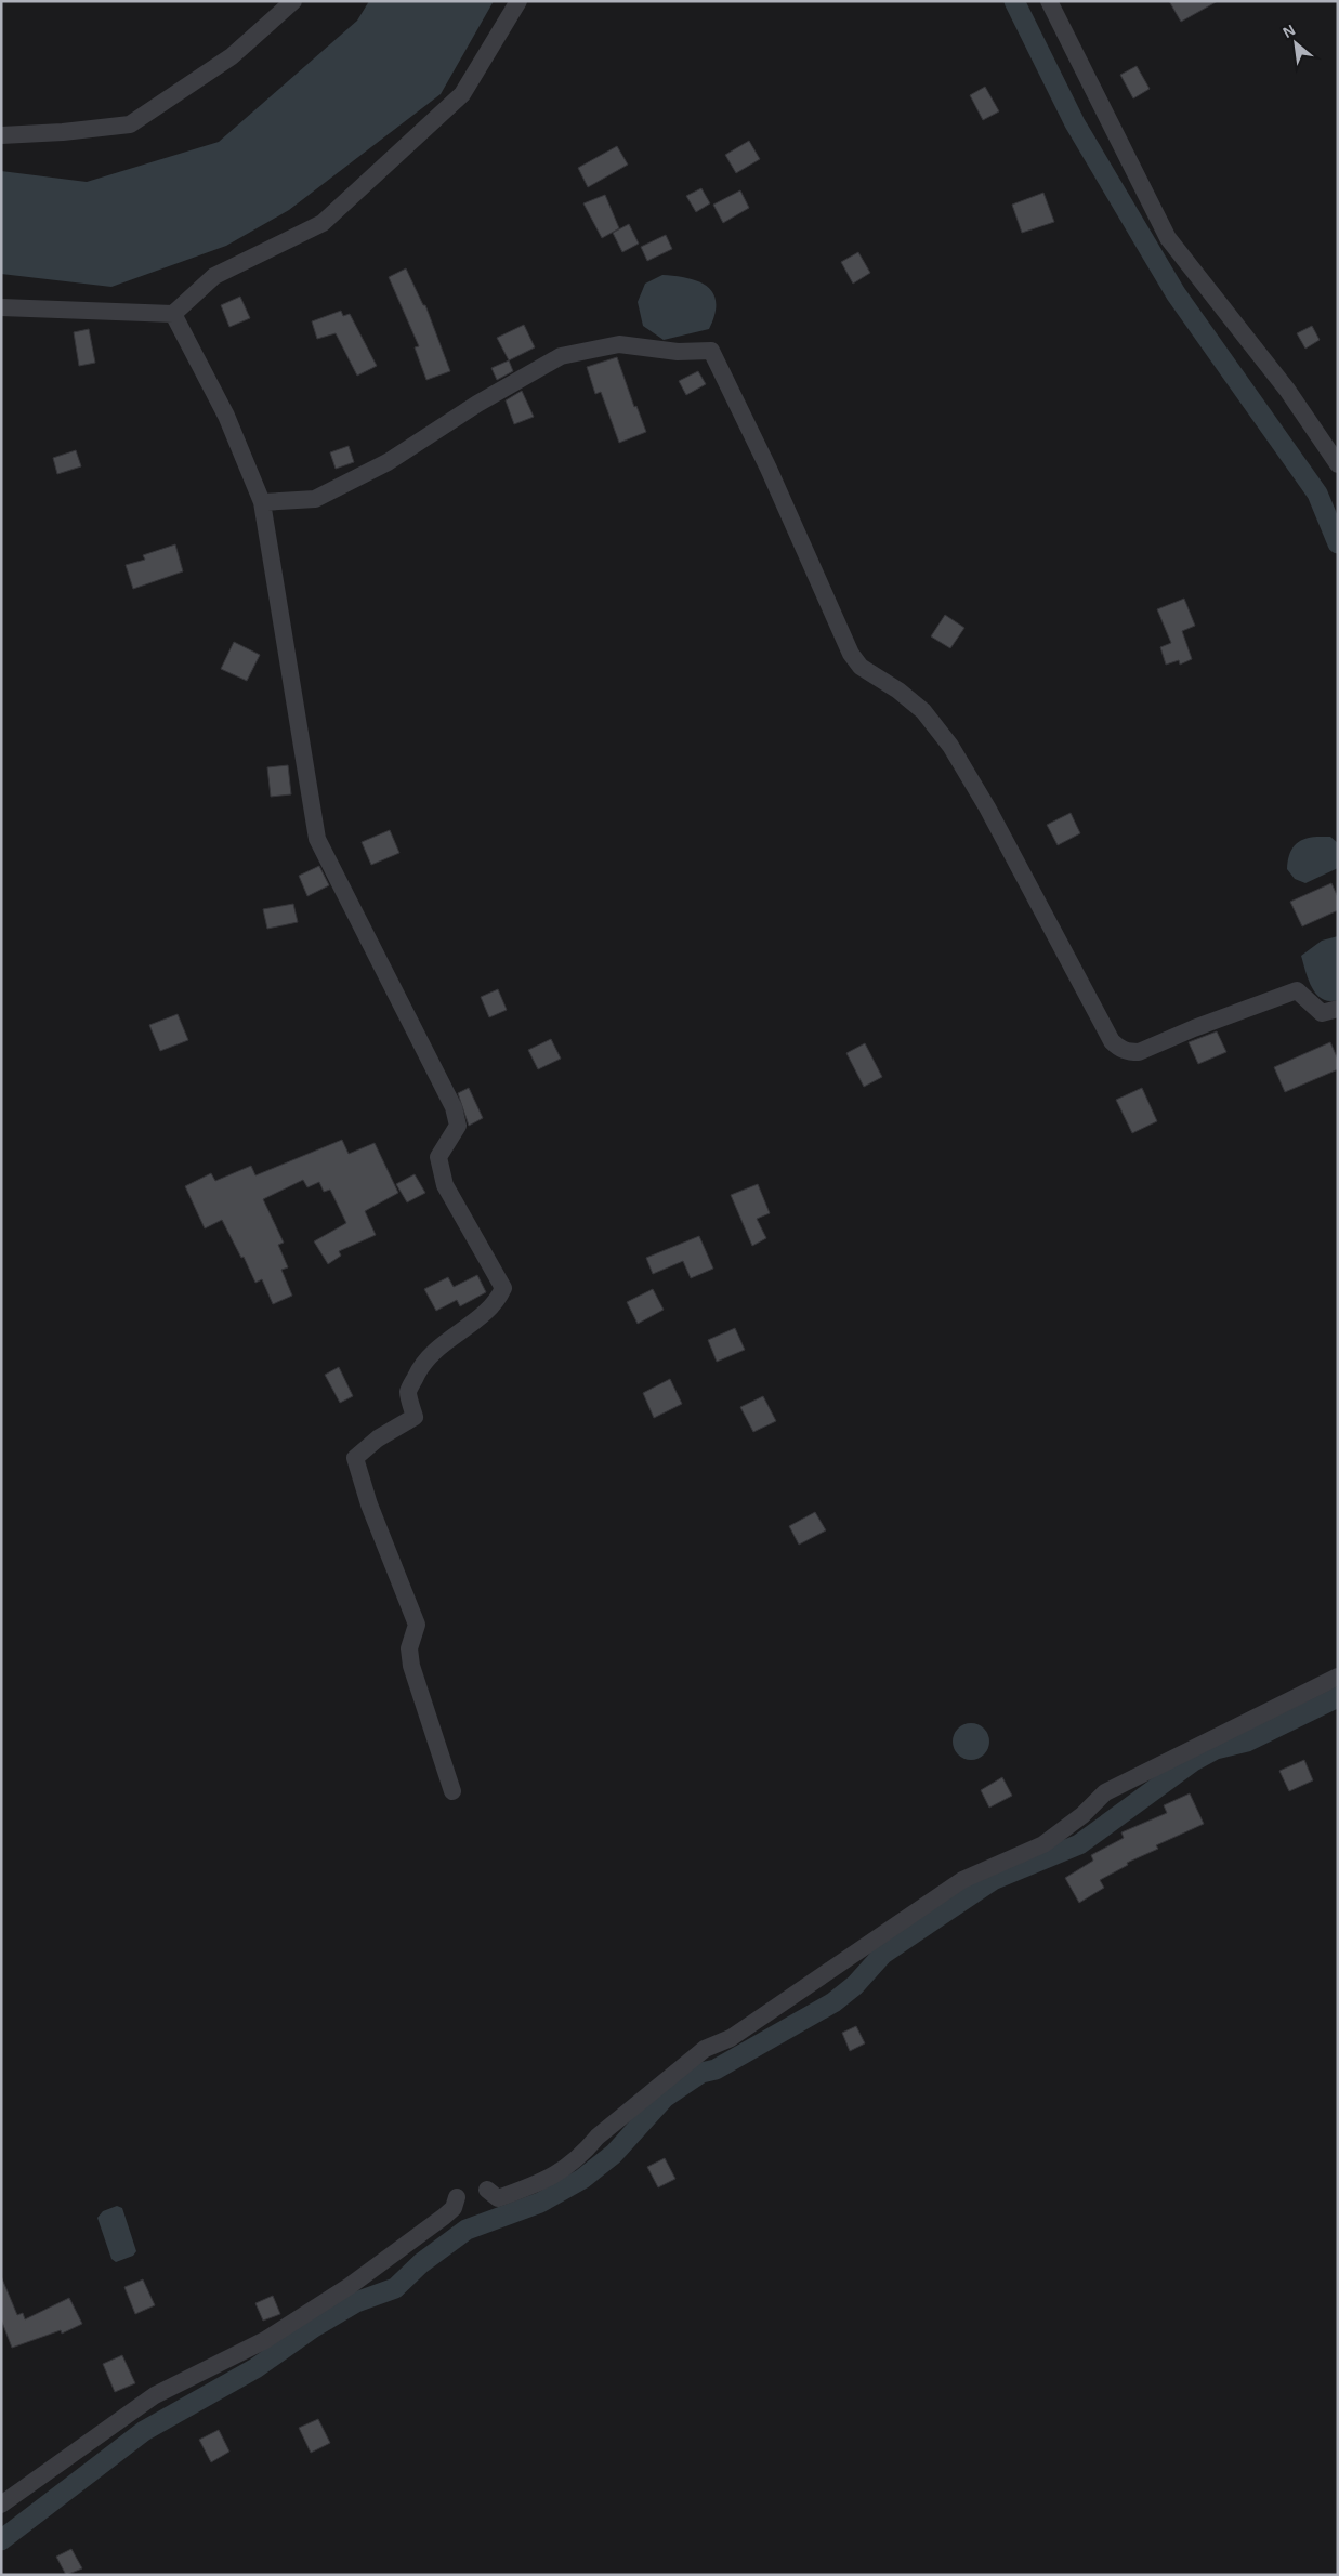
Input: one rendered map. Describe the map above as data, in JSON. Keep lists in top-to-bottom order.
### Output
{
  "north": "top left"
}
